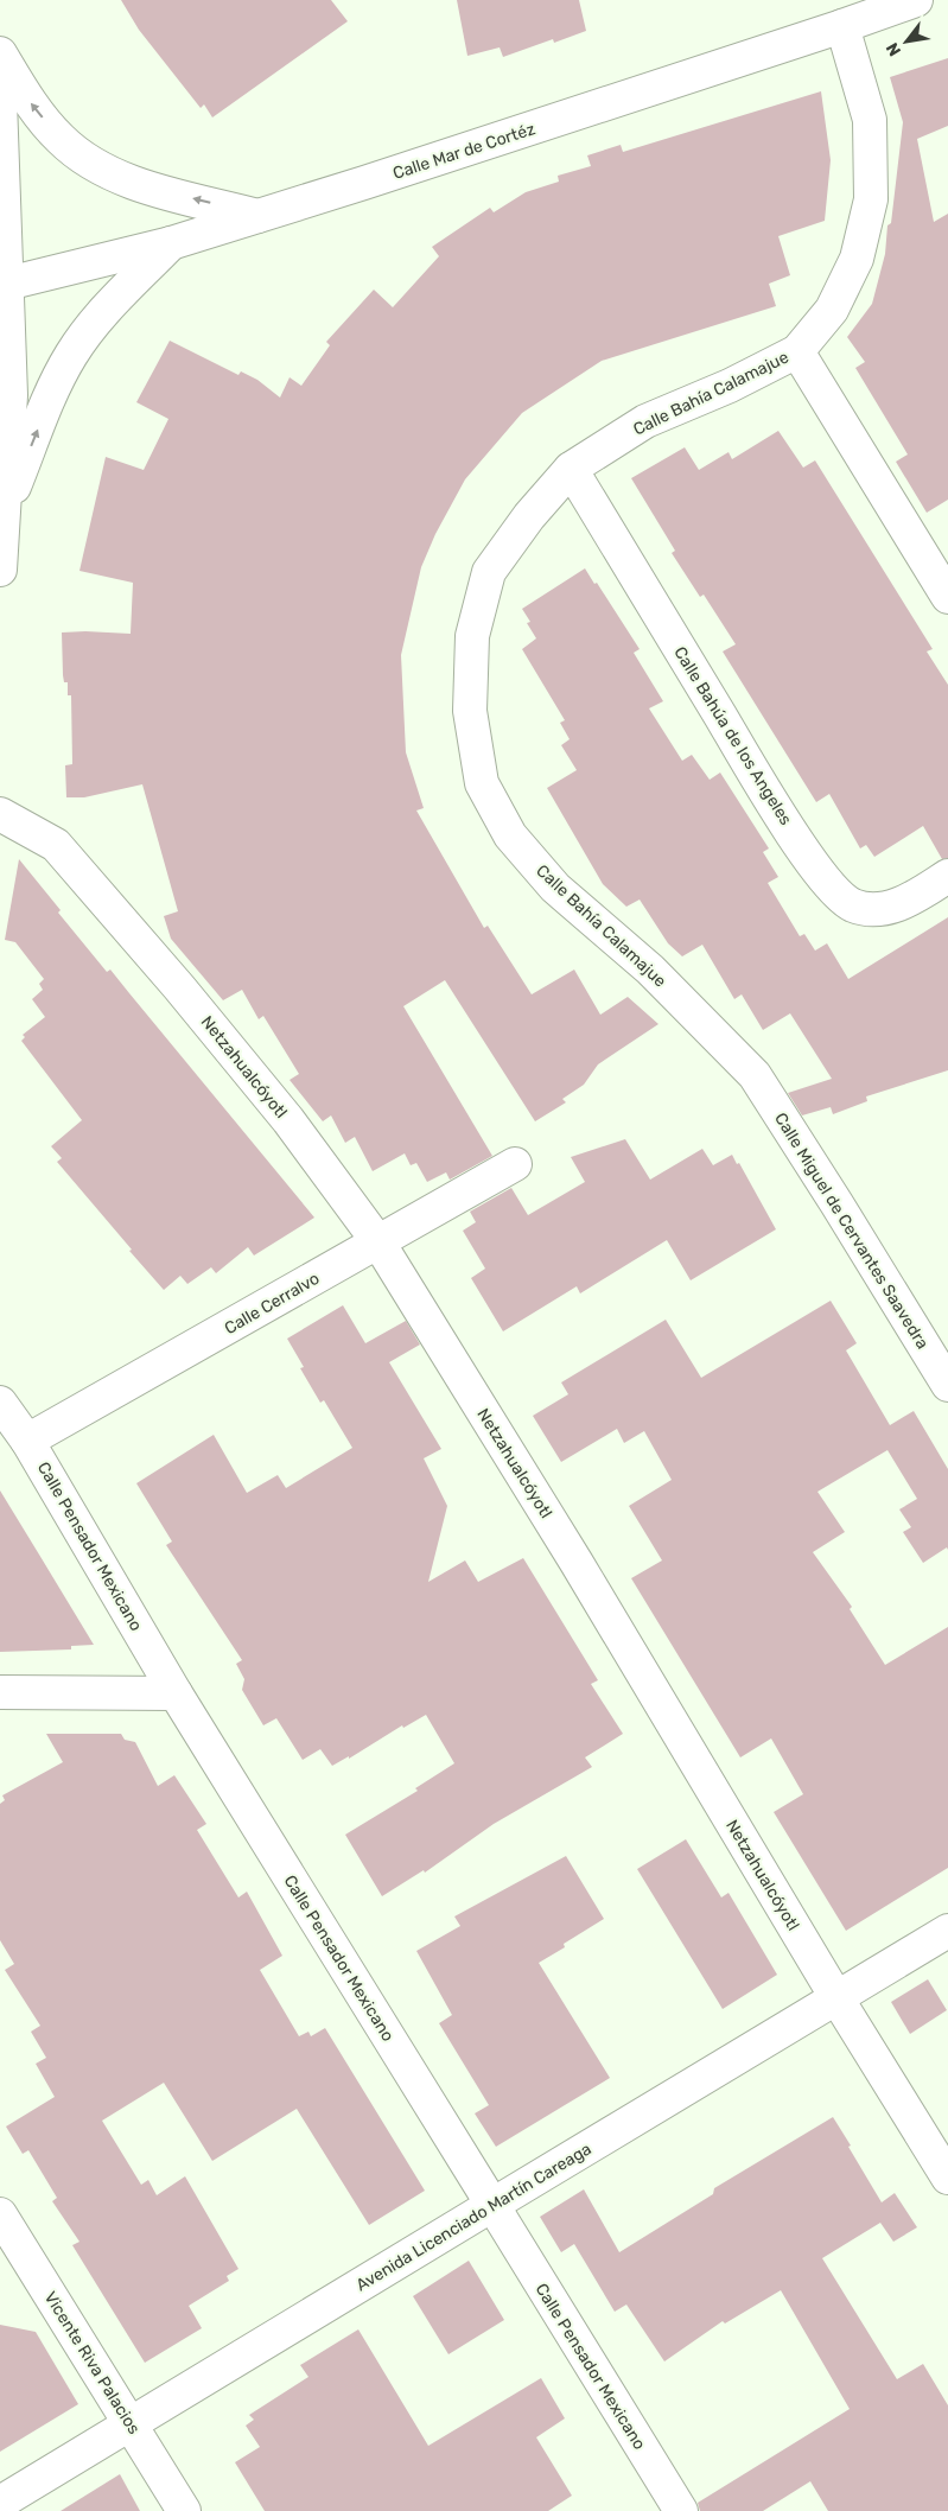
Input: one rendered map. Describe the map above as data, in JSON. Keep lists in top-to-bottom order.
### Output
{
  "streets": {
    "street": [
      "Calle Mar de Cortéz",
      "Calle Bahía Calamajue",
      "Calle Bahúa de los Angeles",
      "Netzahualcóyotl",
      "Calle Miguel de Cervantes Saavedra",
      "Calle Cerralvo",
      "Calle Pensador Mexicano",
      "Avenida Licenciado Martín Careaga",
      "Vicente Riva Palacios"
    ]
  },
  "crossings": [
    ["Calle Mar de Cortéz", "Calle Bahía Calamajue"],
    ["Calle Bahía Calamajue", "Calle Bahúa de los Angeles"],
    ["Calle Bahía Calamajue", "Calle Miguel de Cervantes Saavedra"],
    ["Netzahualcóyotl", "Calle Cerralvo"],
    ["Netzahualcóyotl", "Avenida Licenciado Martín Careaga"],
    ["Calle Cerralvo", "Calle Pensador Mexicano"],
    ["Calle Pensador Mexicano", "Avenida Licenciado Martín Careaga"],
    ["Avenida Licenciado Martín Careaga", "Vicente Riva Palacios"]
  ],
  "north": "bottom left"
}
